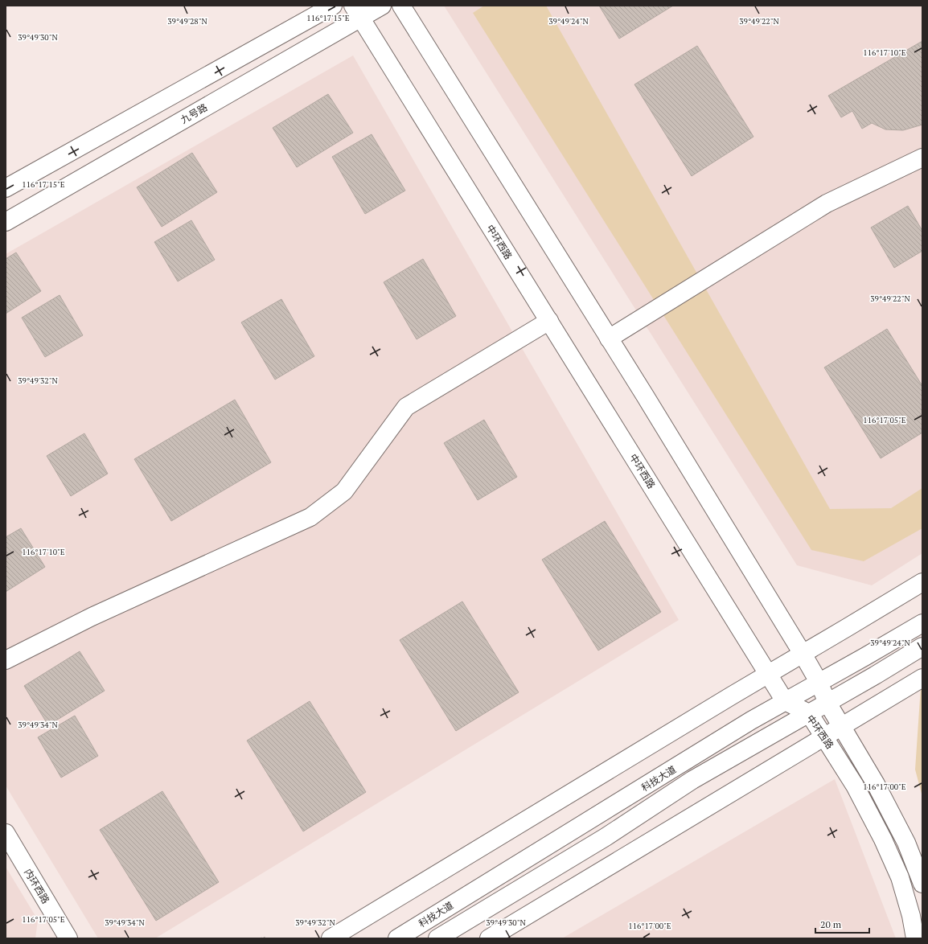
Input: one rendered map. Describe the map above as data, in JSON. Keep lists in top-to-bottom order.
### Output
{
  "streets": {
    "street": [
      "九号路",
      "中环西路",
      "科技大道",
      "内环西路"
    ]
  },
  "crossings": [
    ["九号路", "中环西路"],
    ["中环西路", "科技大道"]
  ],
  "scale_bar": "20 m",
  "coordinates": [
    "116°17'15\"E",
    "39°49'28\"N",
    "39°49'24\"N",
    "39°49'22\"N",
    "39°49'30\"N",
    "116°17'10\"E",
    "39°49'32\"N",
    "116°17'05\"E",
    "39°49'34\"N",
    "116°17'00\"E"
  ]
}
